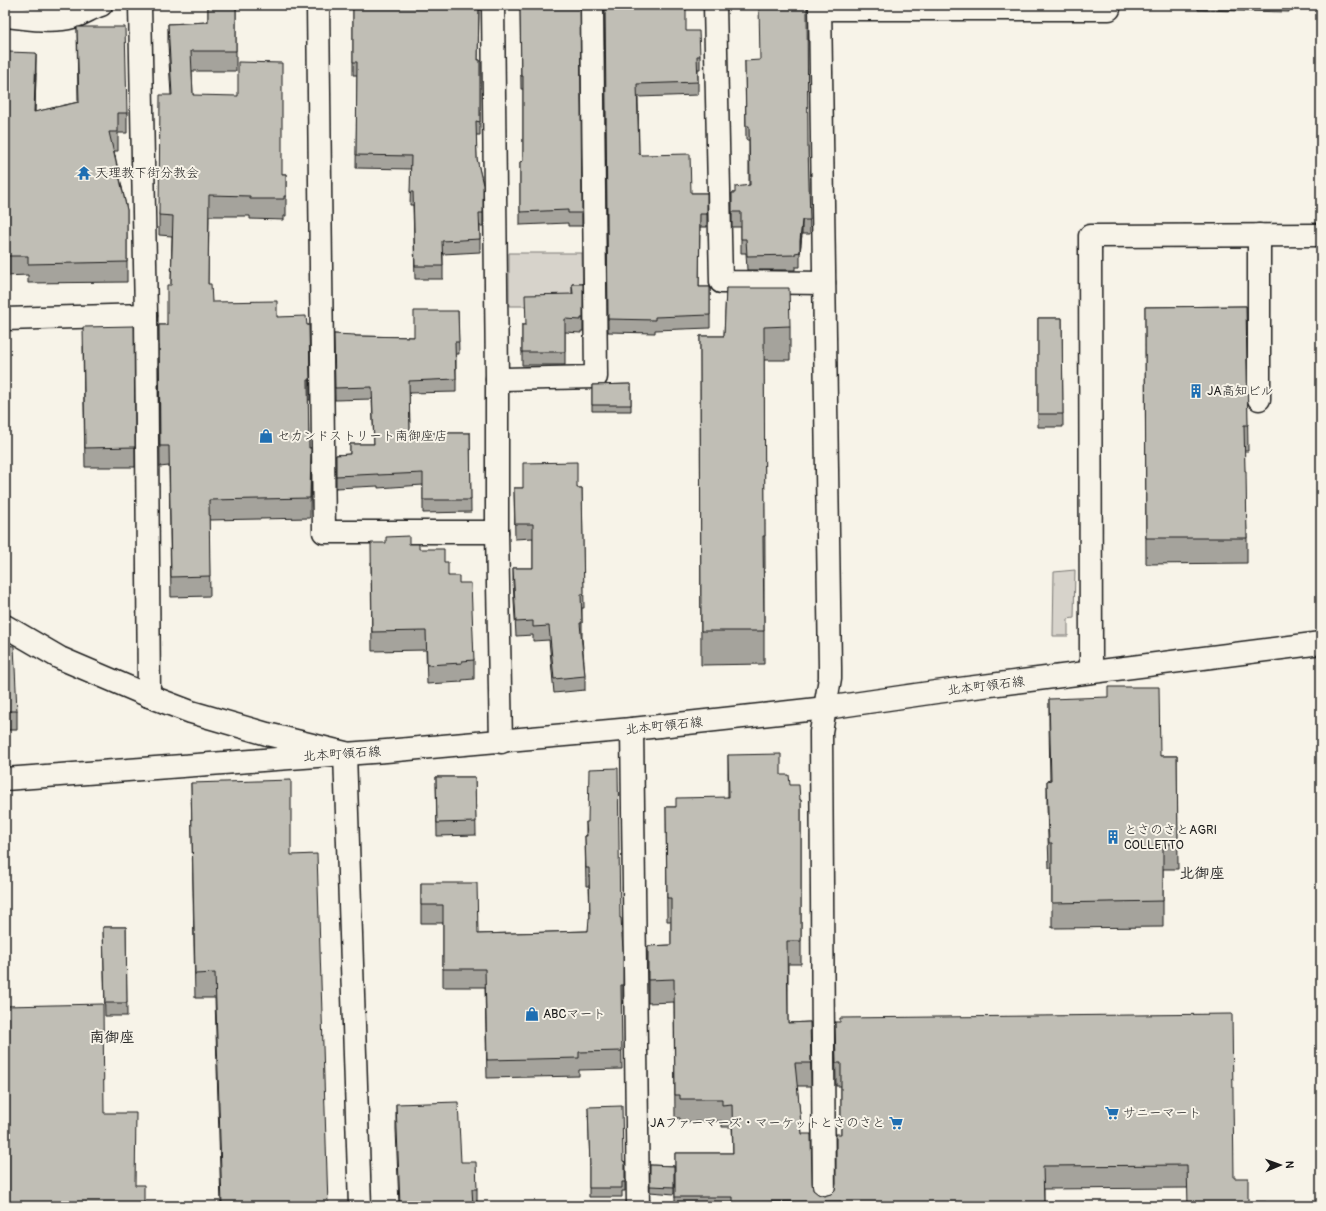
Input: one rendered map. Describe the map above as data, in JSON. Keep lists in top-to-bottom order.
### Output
{
  "streets": {
    "street": ["北本町領石線"]
  },
  "districts": ["北御座", "南御座"],
  "places": {
    "temple": ["天理教下街分教会"],
    "building": ["JA高知ビル", "とさのさとAGRI COLLETTO"],
    "shop": ["セカンドストリート南御座店", "ABCマート"],
    "supermarket": ["サニーマート", "JAファーマーズ・マーケットとさのさと"]
  },
  "north": "right"
}
